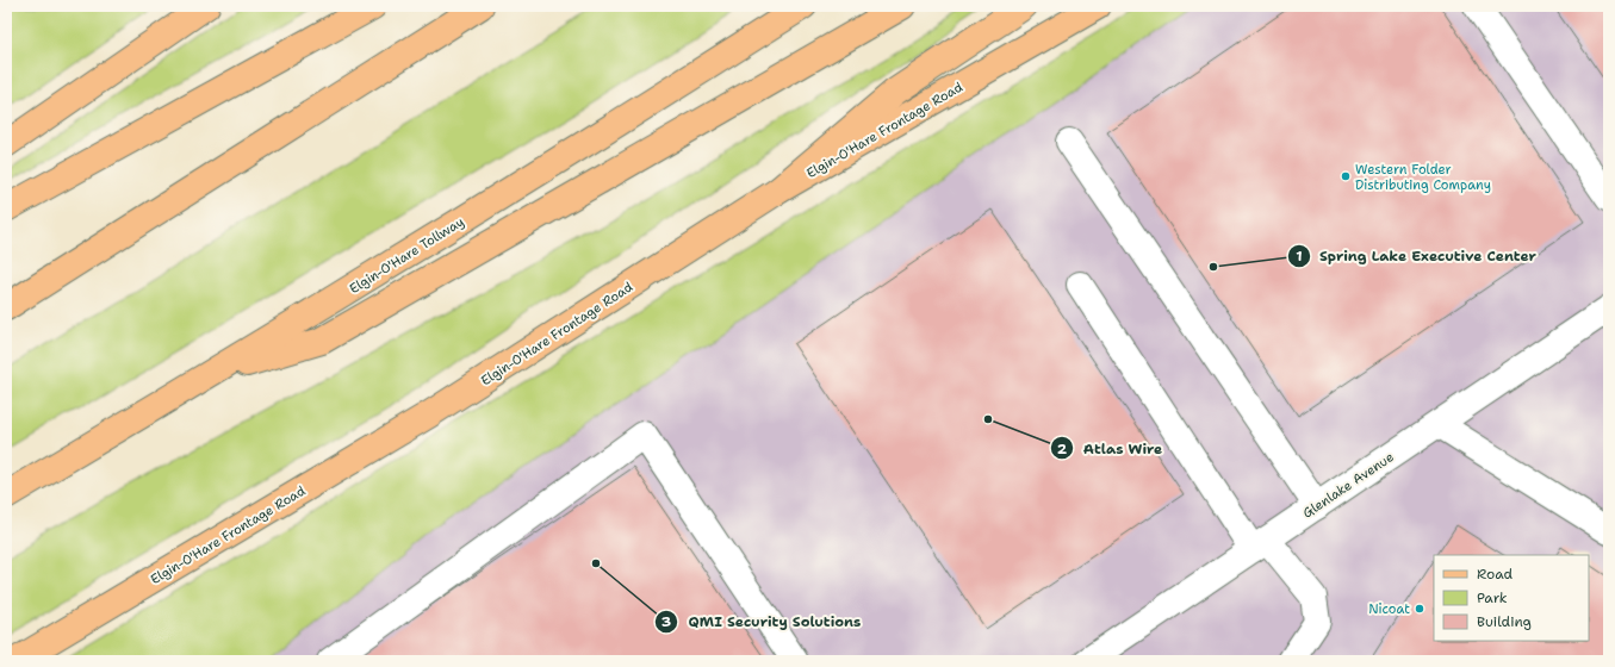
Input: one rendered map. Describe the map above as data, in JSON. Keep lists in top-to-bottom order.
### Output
{
  "streets": {
    "main road": ["Elgin-O'Hare Frontage Road", "Elgin-O'Hare Tollway"],
    "street": ["Glenlake Avenue"]
  },
  "places": [
    "Western Folder Distributing Company",
    "Spring Lake Executive Center",
    "Atlas Wire",
    "QMI Security Solutions",
    "Nicoat"
  ],
  "legend": ["Road", "Park", "Building"]
}
